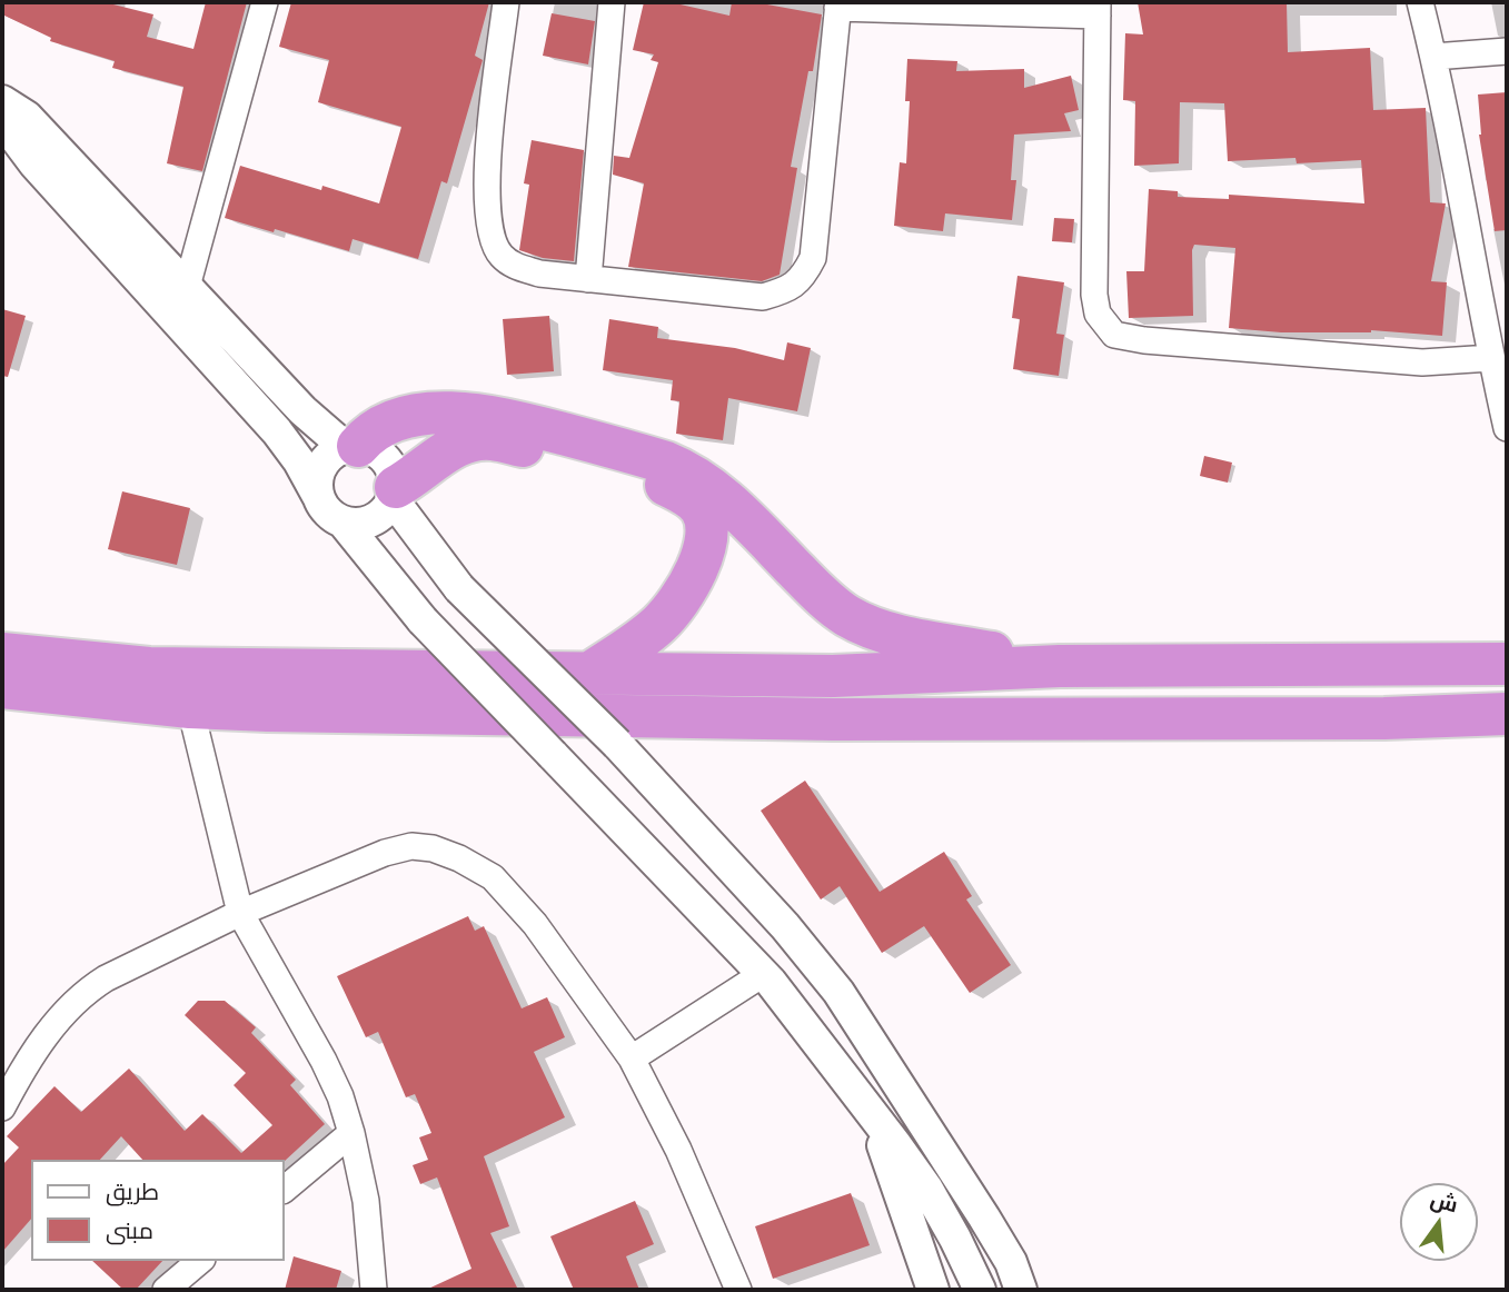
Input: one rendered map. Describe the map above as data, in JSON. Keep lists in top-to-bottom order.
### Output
{
  "legend": ["طريق", "مبنى"],
  "north": "top"
}
